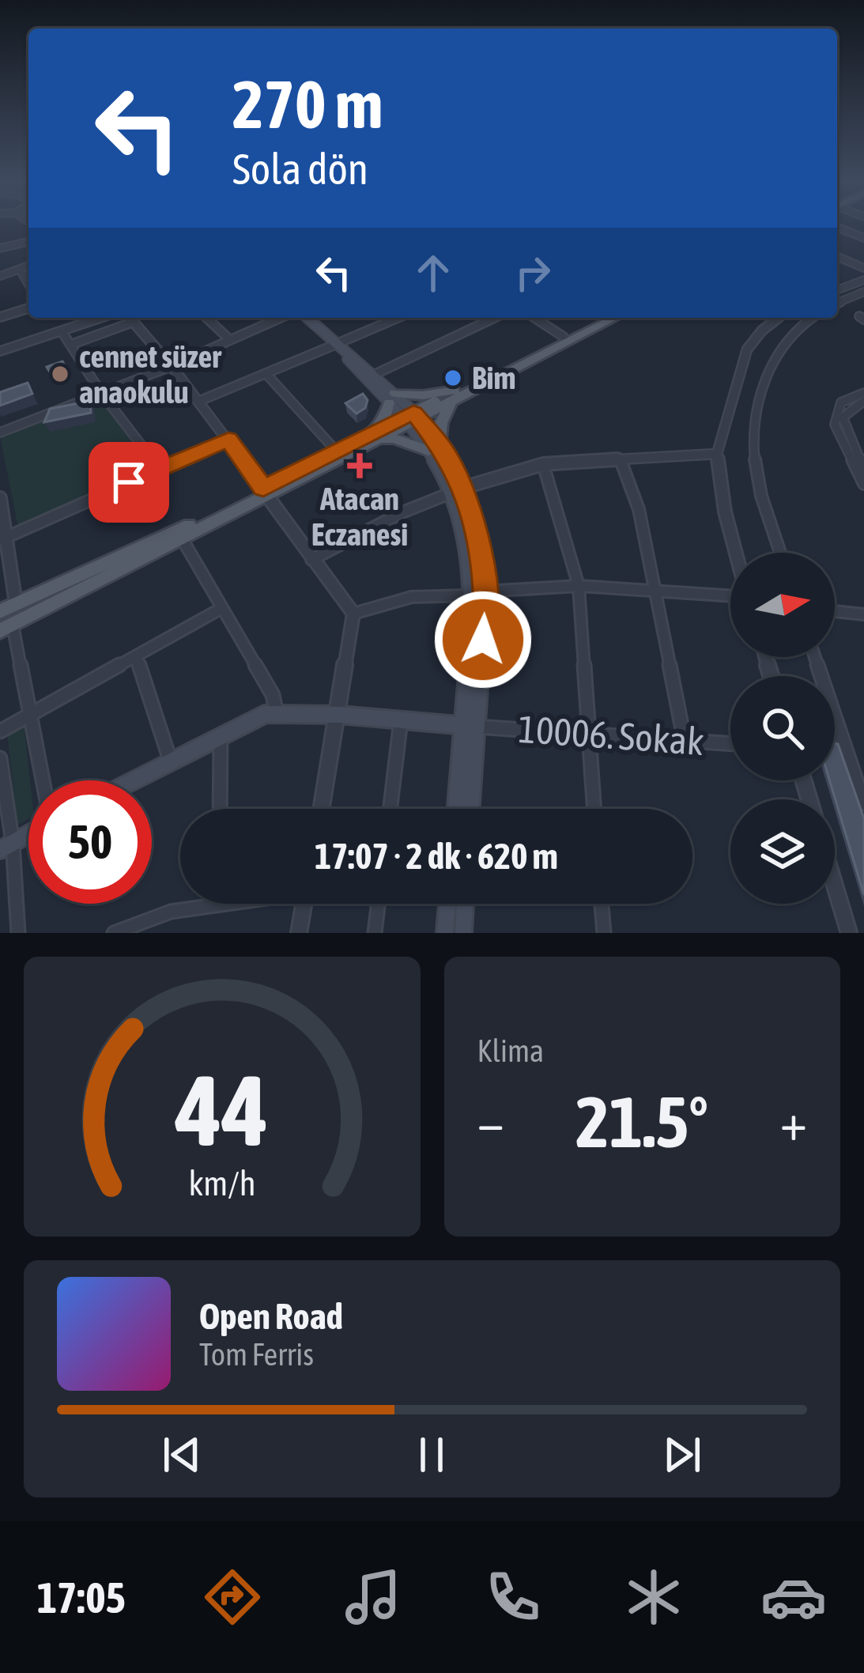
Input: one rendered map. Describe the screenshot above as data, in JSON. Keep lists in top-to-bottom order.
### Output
{
  "streets": {
    "street": ["10006. Sokak"]
  },
  "places": {
    "other": ["cennet süzer anaokulu", "Bim"],
    "health": ["Atacan Eczanesi"]
  },
  "north": "right",
  "page": {
    "turn": ["270 m", "Sola dön"],
    "limit": "50",
    "trip": "17:07 · 2 dk · 620 m",
    "tile": "Klima",
    "heat": ["−", "21.5°", "+"],
    "song": ["Open Road", "Tom Ferris"],
    "tabs": "17:05",
    "gauge": ["44", "km/h"]
  }
}
